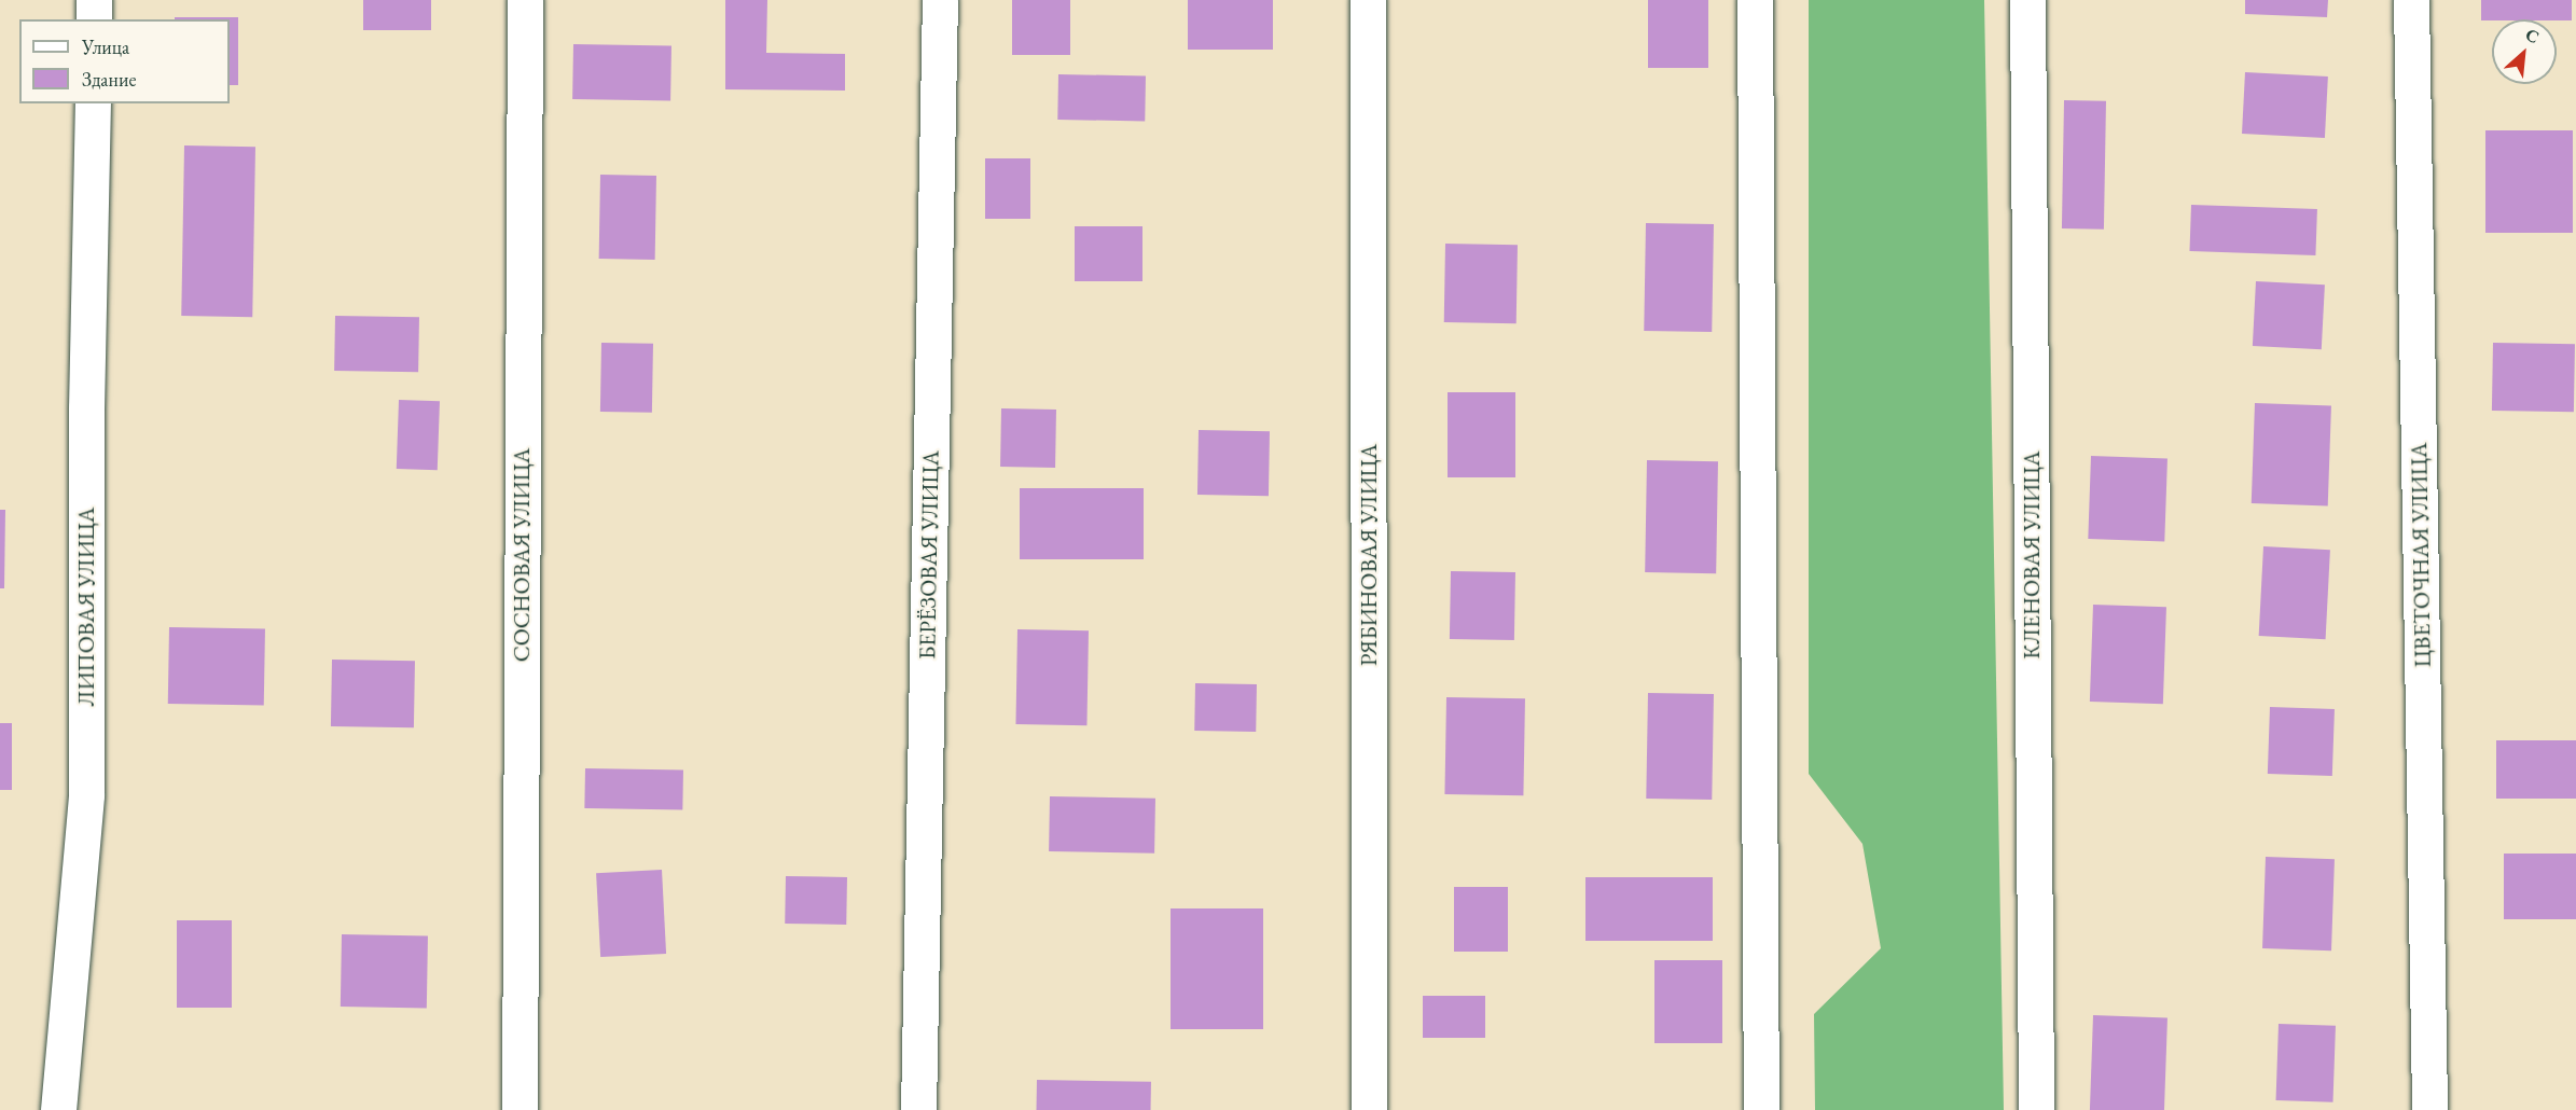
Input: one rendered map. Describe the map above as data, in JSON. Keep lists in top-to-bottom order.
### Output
{
  "streets": {
    "street": [
      "СОСНОВАЯ УЛИЦА",
      "БЕРЁЗОВАЯ УЛИЦА",
      "РЯБИНОВАЯ УЛИЦА",
      "КЛЕНОВАЯ УЛИЦА",
      "ЦВЕТОЧНАЯ УЛИЦА",
      "ЛИПОВАЯ УЛИЦА"
    ]
  },
  "legend": ["Улица", "Здание"],
  "north": "top right"
}
